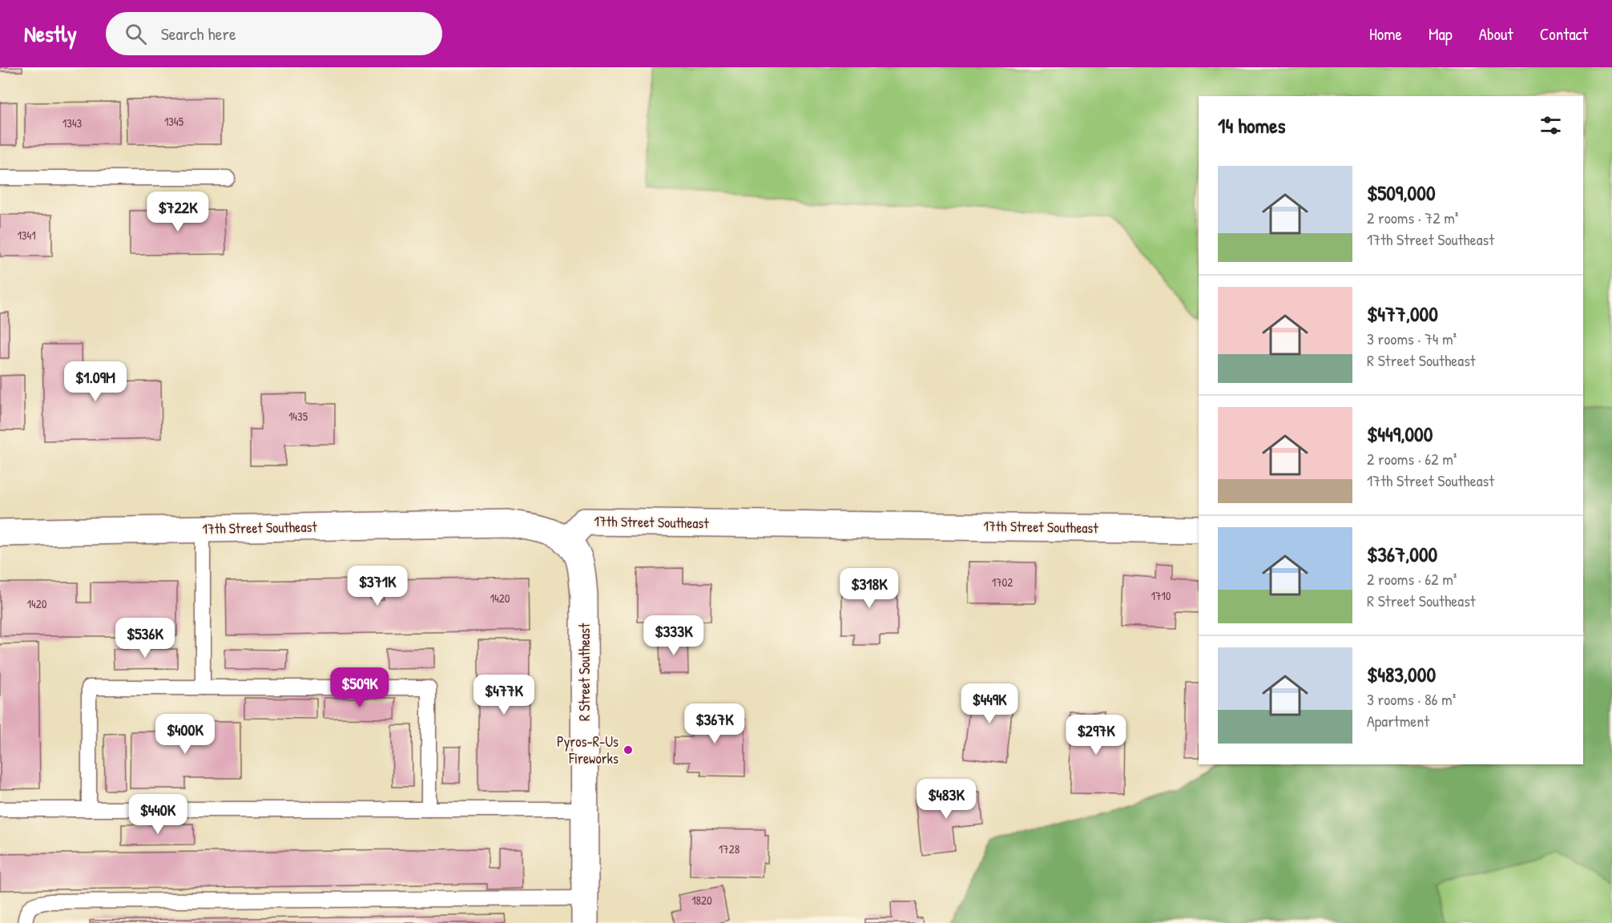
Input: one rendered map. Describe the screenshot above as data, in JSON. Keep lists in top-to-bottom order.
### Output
{
  "streets": {
    "street": ["17th Street Southeast", "R Street Southeast"]
  },
  "crossings": [
    ["17th Street Southeast", "R Street Southeast"]
  ],
  "places": ["Pyros-R-Us Fireworks"],
  "house_numbers": [
    "1345",
    "1343",
    "1341",
    "1435",
    "1702",
    "1710",
    "1420",
    "1420",
    "1728",
    "1820"
  ],
  "page": {
    "header": "Nestly",
    "search": "Search here",
    "nav": [
      "Home",
      "Map",
      "About",
      "Contact"
    ],
    "heading": "14 homes",
    "list": [
      {
        "name": "$509,000",
        "note": "2 rooms · 72 m² · 17th Street Southeast"
      },
      {
        "name": "$477,000",
        "note": "3 rooms · 74 m² · R Street Southeast"
      },
      {
        "name": "$449,000",
        "note": "2 rooms · 62 m² · 17th Street Southeast"
      },
      {
        "name": "$367,000",
        "note": "2 rooms · 62 m² · R Street Southeast"
      },
      {
        "name": "$483,000",
        "note": "3 rooms · 86 m² · Apartment"
      }
    ],
    "price": [
      "$722K",
      "$1.09M",
      "$371K",
      "$318K",
      "$333K",
      "$536K",
      "$509K",
      "$477K",
      "$449K",
      "$367K",
      "$400K",
      "$297K",
      "$483K",
      "$440K"
    ]
  }
}
